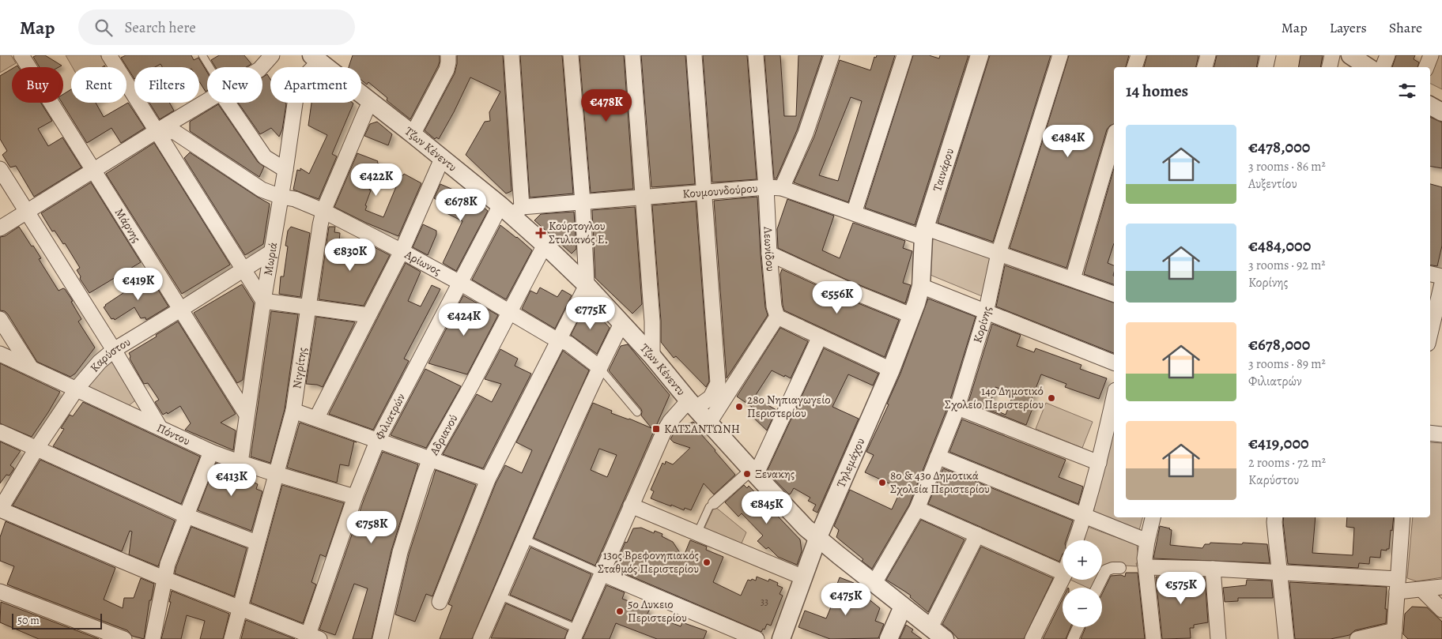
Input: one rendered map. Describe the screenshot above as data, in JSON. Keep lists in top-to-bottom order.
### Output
{
  "streets": {
    "street": [
      "Τζων Κένεντυ",
      "Ταινάρου",
      "Κουμουνδούρου",
      "Μάρνης",
      "Λεωνίδου",
      "Μωριά",
      "Αρίωνος",
      "Κορίνης",
      "Καρύστου",
      "Νιγρίτης",
      "Φιλιατρών",
      "Πόντου",
      "Αδριανού",
      "Τηλεμάχου"
    ]
  },
  "crossings": [
    ["Τζων Κένεντυ", "Κουμουνδούρου"],
    ["Τζων Κένεντυ", "Μωριά"],
    ["Τζων Κένεντυ", "Κορίνης"],
    ["Τζων Κένεντυ", "Νιγρίτης"],
    ["Τζων Κένεντυ", "Φιλιατρών"],
    ["Τζων Κένεντυ", "Αδριανού"],
    ["Τζων Κένεντυ", "Τηλεμάχου"],
    ["Ταινάρου", "Κουμουνδούρου"],
    ["Ταινάρου", "Τηλεμάχου"],
    ["Κουμουνδούρου", "Λεωνίδου"],
    ["Κουμουνδούρου", "Κορίνης"],
    ["Κουμουνδούρου", "Φιλιατρών"],
    ["Μάρνης", "Μωριά"],
    ["Μάρνης", "Καρύστου"],
    ["Μωριά", "Αρίωνος"],
    ["Μωριά", "Καρύστου"],
    ["Μωριά", "Πόντου"],
    ["Αρίωνος", "Νιγρίτης"],
    ["Αρίωνος", "Φιλιατρών"],
    ["Αρίωνος", "Αδριανού"],
    ["Καρύστου", "Πόντου"],
    ["Νιγρίτης", "Πόντου"],
    ["Φιλιατρών", "Πόντου"]
  ],
  "places": {
    "health": ["Κούρτογλου Στυλιανός Ε."],
    "other": [
      "14ο Δημοτικό Σχολείο Περιστερίου",
      "28ο Νηπιαγωγείο Περιστερίου",
      "Ξενακης",
      "8ο & 43ο Δημοτικά Σχολεία Περιστερίου",
      "13ος Βρεφονηπιακός Σταθμός Περιστερίου",
      "5ο Λυκειο Περιστερίου"
    ],
    "transit": ["ΚΑΤΣΑΝΤΏΝΗ"]
  },
  "house_numbers": ["33"],
  "scale_bar": "50 m",
  "page": {
    "header": "Map",
    "search": "Search here",
    "nav": ["Map", "Layers", "Share"],
    "chip": [
      "Buy",
      "Rent",
      "Filters",
      "New",
      "Apartment"
    ],
    "heading": "14 homes",
    "price": [
      "€478K",
      "€484K",
      "€422K",
      "€678K",
      "€830K",
      "€419K",
      "€556K",
      "€775K",
      "€424K",
      "€413K",
      "€845K",
      "€758K",
      "€575K",
      "€475K"
    ],
    "list": [
      {
        "name": "€478,000",
        "note": "3 rooms · 86 m² · Αυξεντίου"
      },
      {
        "name": "€484,000",
        "note": "3 rooms · 92 m² · Κορίνης"
      },
      {
        "name": "€678,000",
        "note": "3 rooms · 89 m² · Φιλιατρών"
      },
      {
        "name": "€419,000",
        "note": "2 rooms · 72 m² · Καρύστου"
      }
    ],
    "map_buttons": ["+", "−"],
    "scale": "50 m"
  }
}
